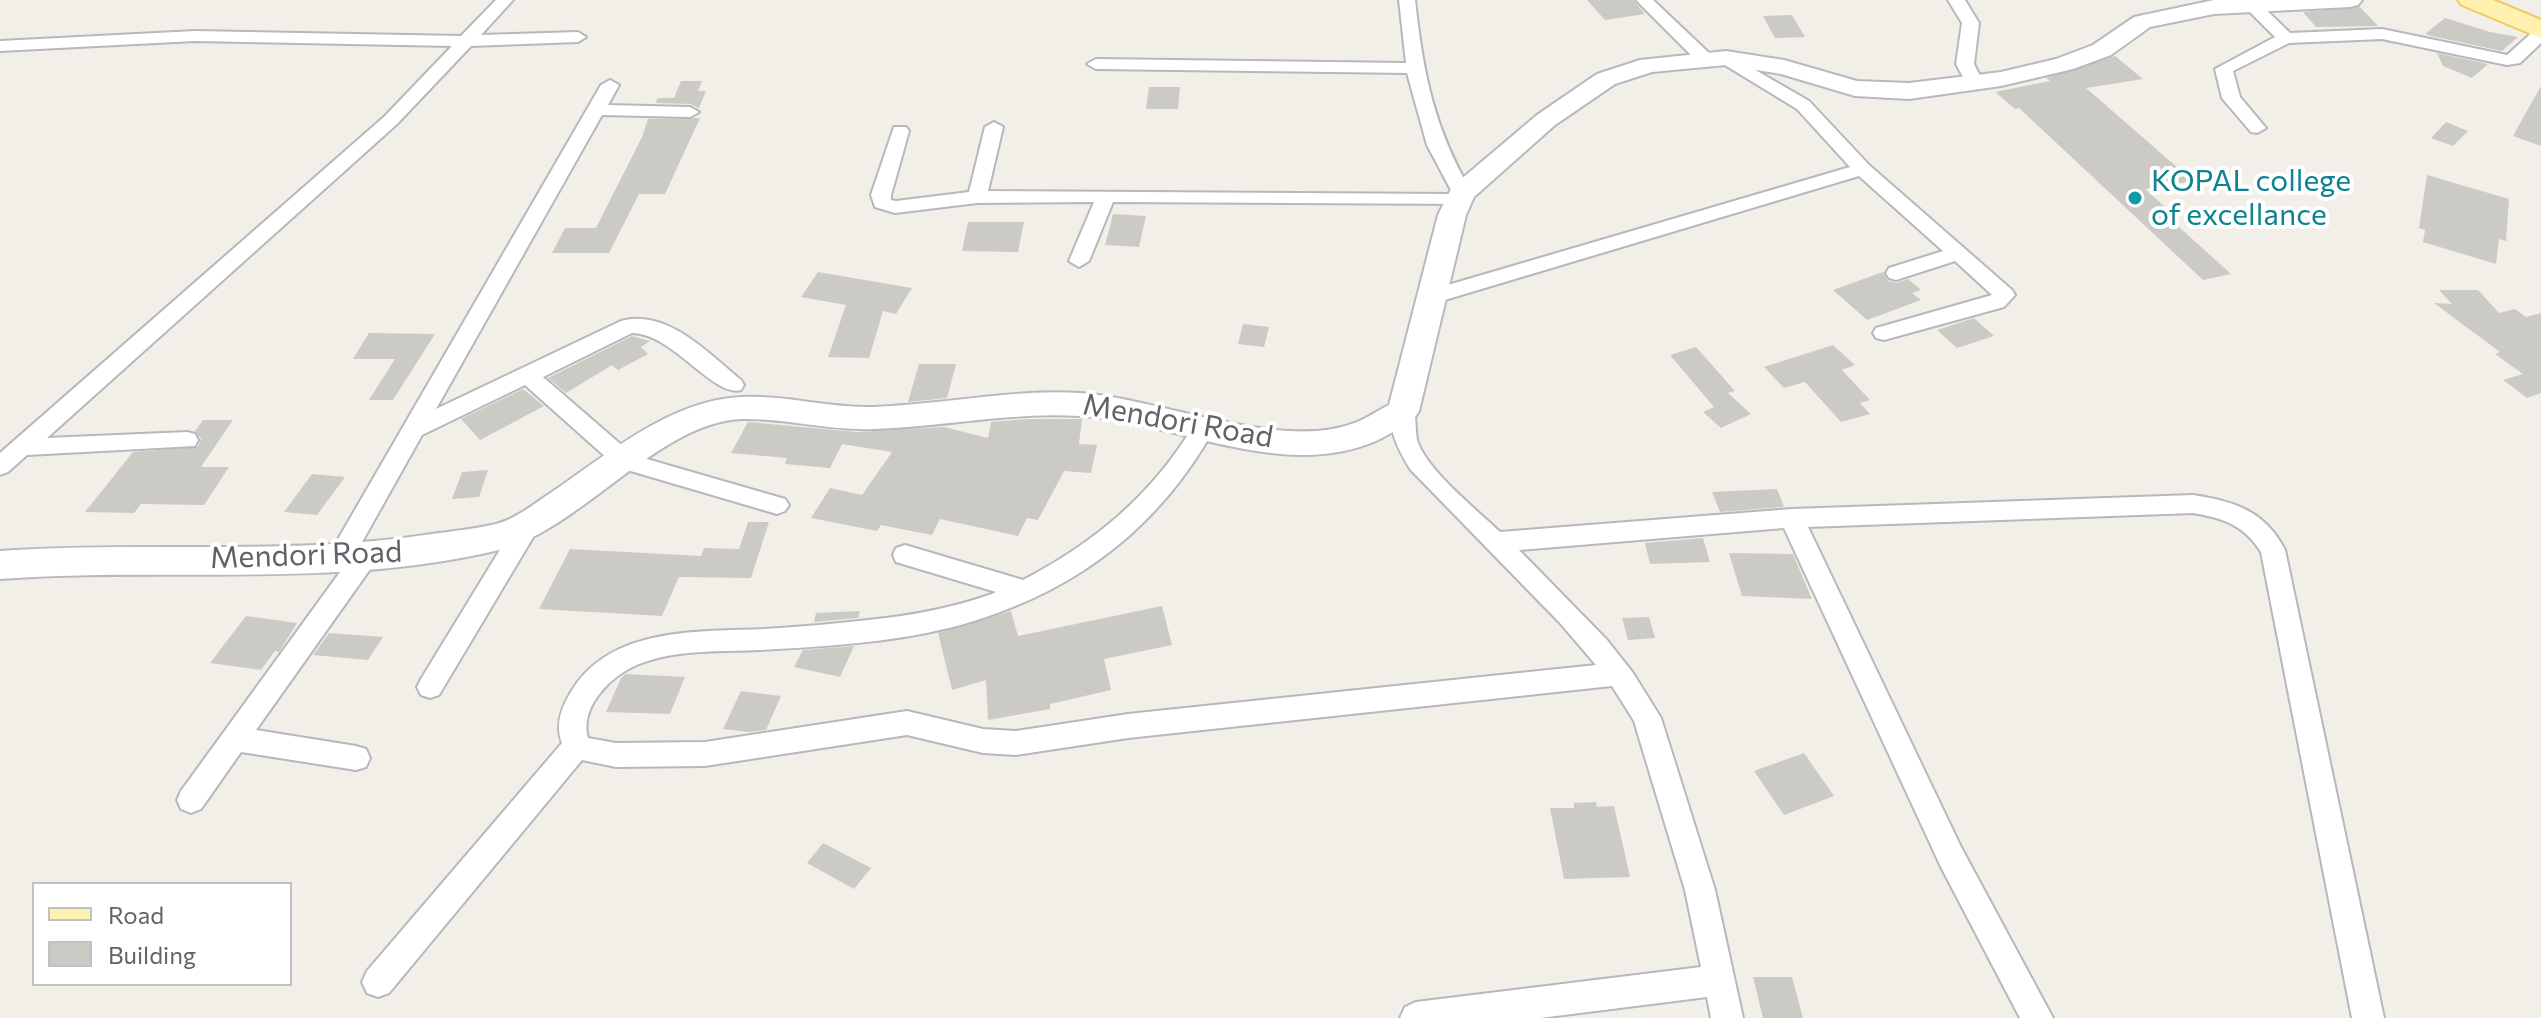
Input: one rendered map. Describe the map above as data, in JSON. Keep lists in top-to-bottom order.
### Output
{
  "streets": {
    "main road": ["Mendori Road"]
  },
  "places": ["KOPAL college of excellance"],
  "legend": ["Road", "Building"]
}
